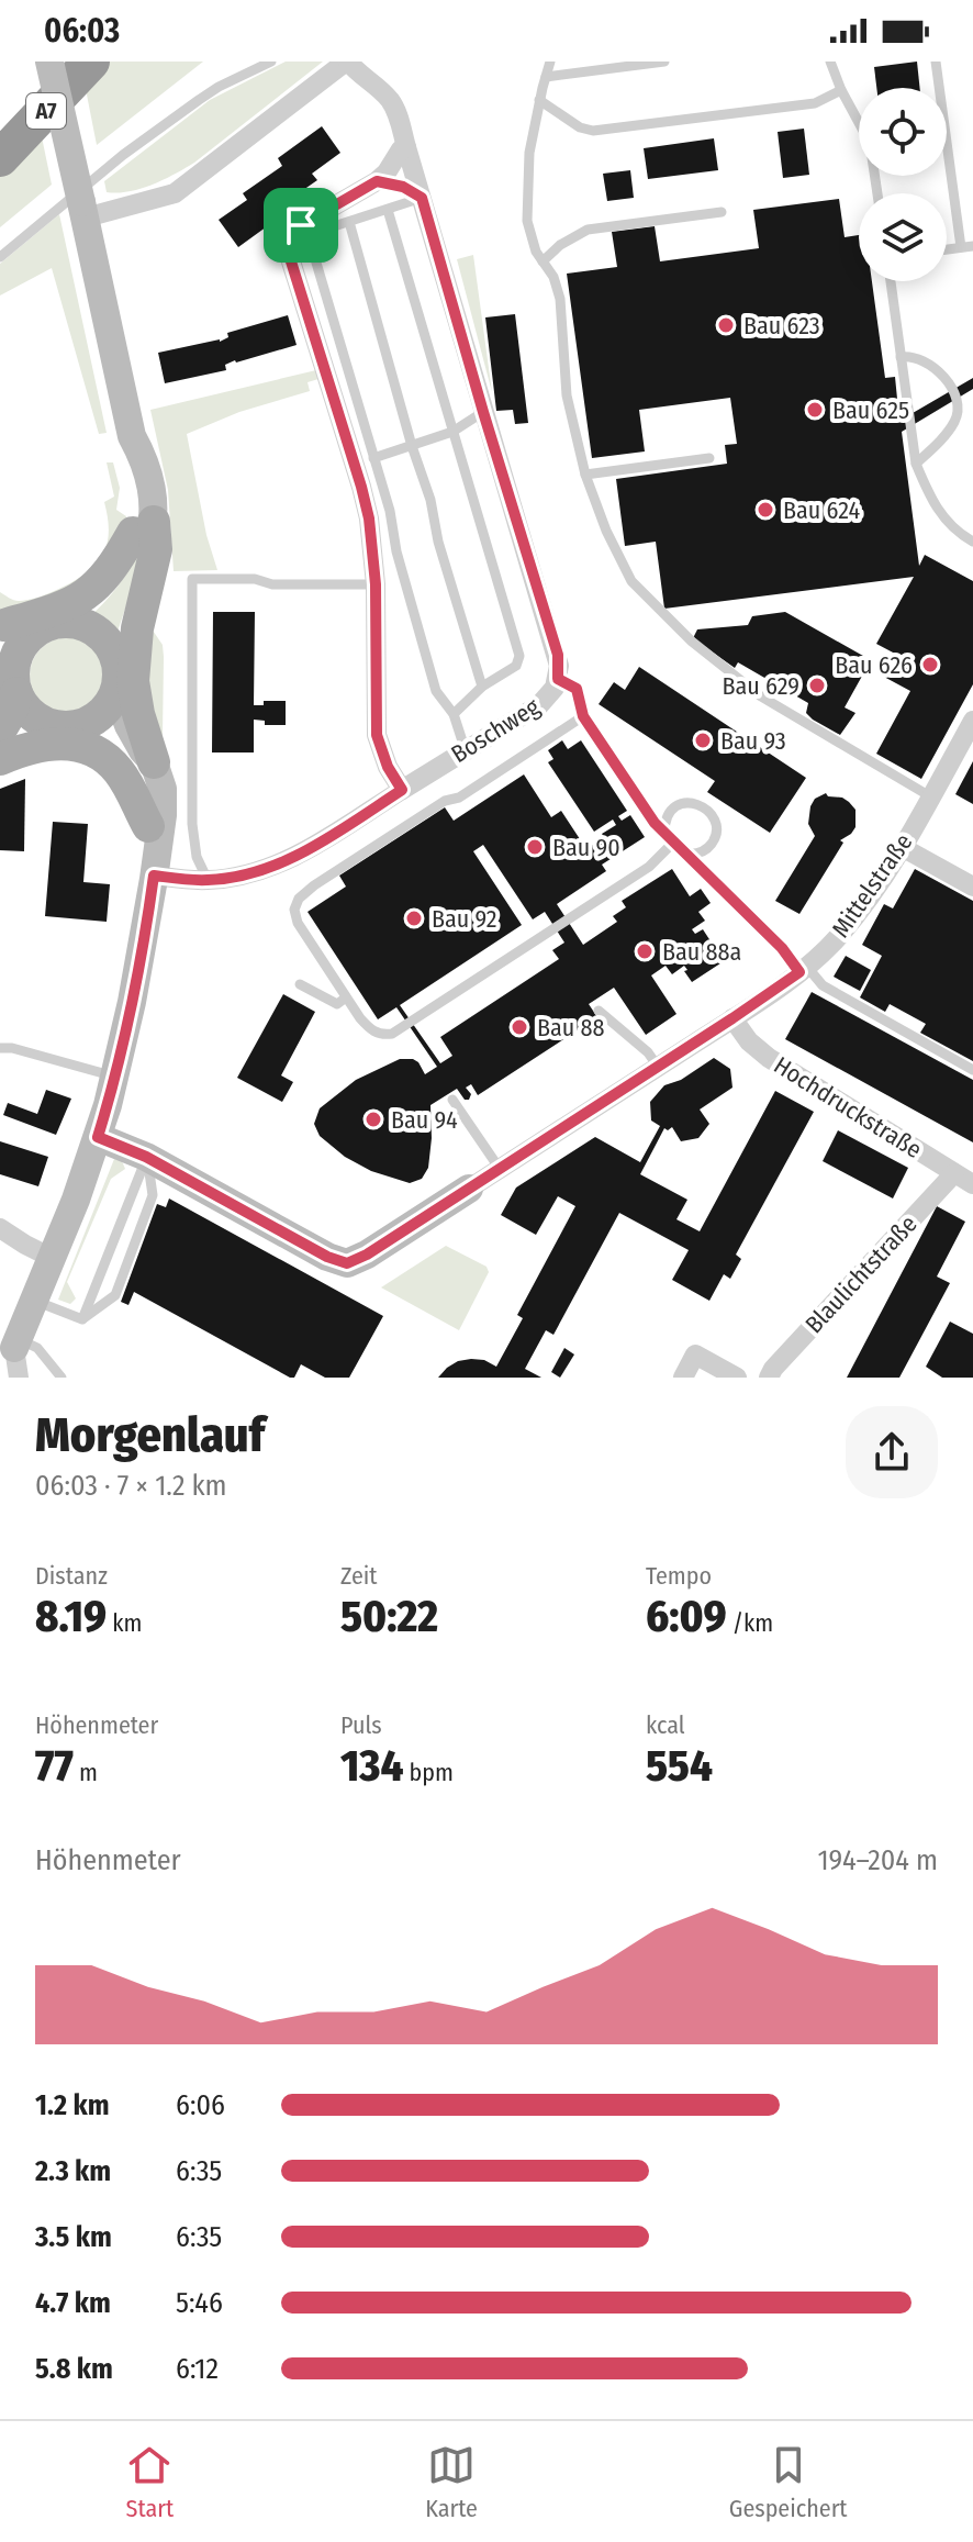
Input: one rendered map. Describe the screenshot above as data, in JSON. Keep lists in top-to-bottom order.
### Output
{
  "streets": {
    "highway": ["A7"],
    "street": [
      "Boschweg",
      "Mittelstraße",
      "Hochdruckstraße",
      "Blaulichtstraße"
    ]
  },
  "crossings": [
    ["Mittelstraße", "Hochdruckstraße"],
    ["Hochdruckstraße", "Blaulichtstraße"]
  ],
  "places": [
    "Bau 623",
    "Bau 625",
    "Bau 624",
    "Bau 626",
    "Bau 629",
    "Bau 93",
    "Bau 90",
    "Bau 92",
    "Bau 88a",
    "Bau 88",
    "Bau 94"
  ],
  "page": {
    "status": "06:03",
    "heading": ["Morgenlauf", "06:03 · 7 × 1.2 km"],
    "stats": [
      ["Distanz", "8.19 km"],
      ["Zeit", "50:22"],
      ["Tempo", "6:09 /km"],
      ["Höhenmeter", "77 m"],
      ["Puls", "134 bpm"],
      ["kcal", "554"]
    ],
    "chart": ["Höhenmeter", "194–204 m"],
    "list": [
      {
        "name": "1.2 km",
        "note": "6:06"
      },
      {
        "name": "2.3 km",
        "note": "6:35"
      },
      {
        "name": "3.5 km",
        "note": "6:35"
      },
      {
        "name": "4.7 km",
        "note": "5:46"
      },
      {
        "name": "5.8 km",
        "note": "6:12"
      }
    ],
    "tabs": ["Start", "Karte", "Gespeichert"]
  }
}
